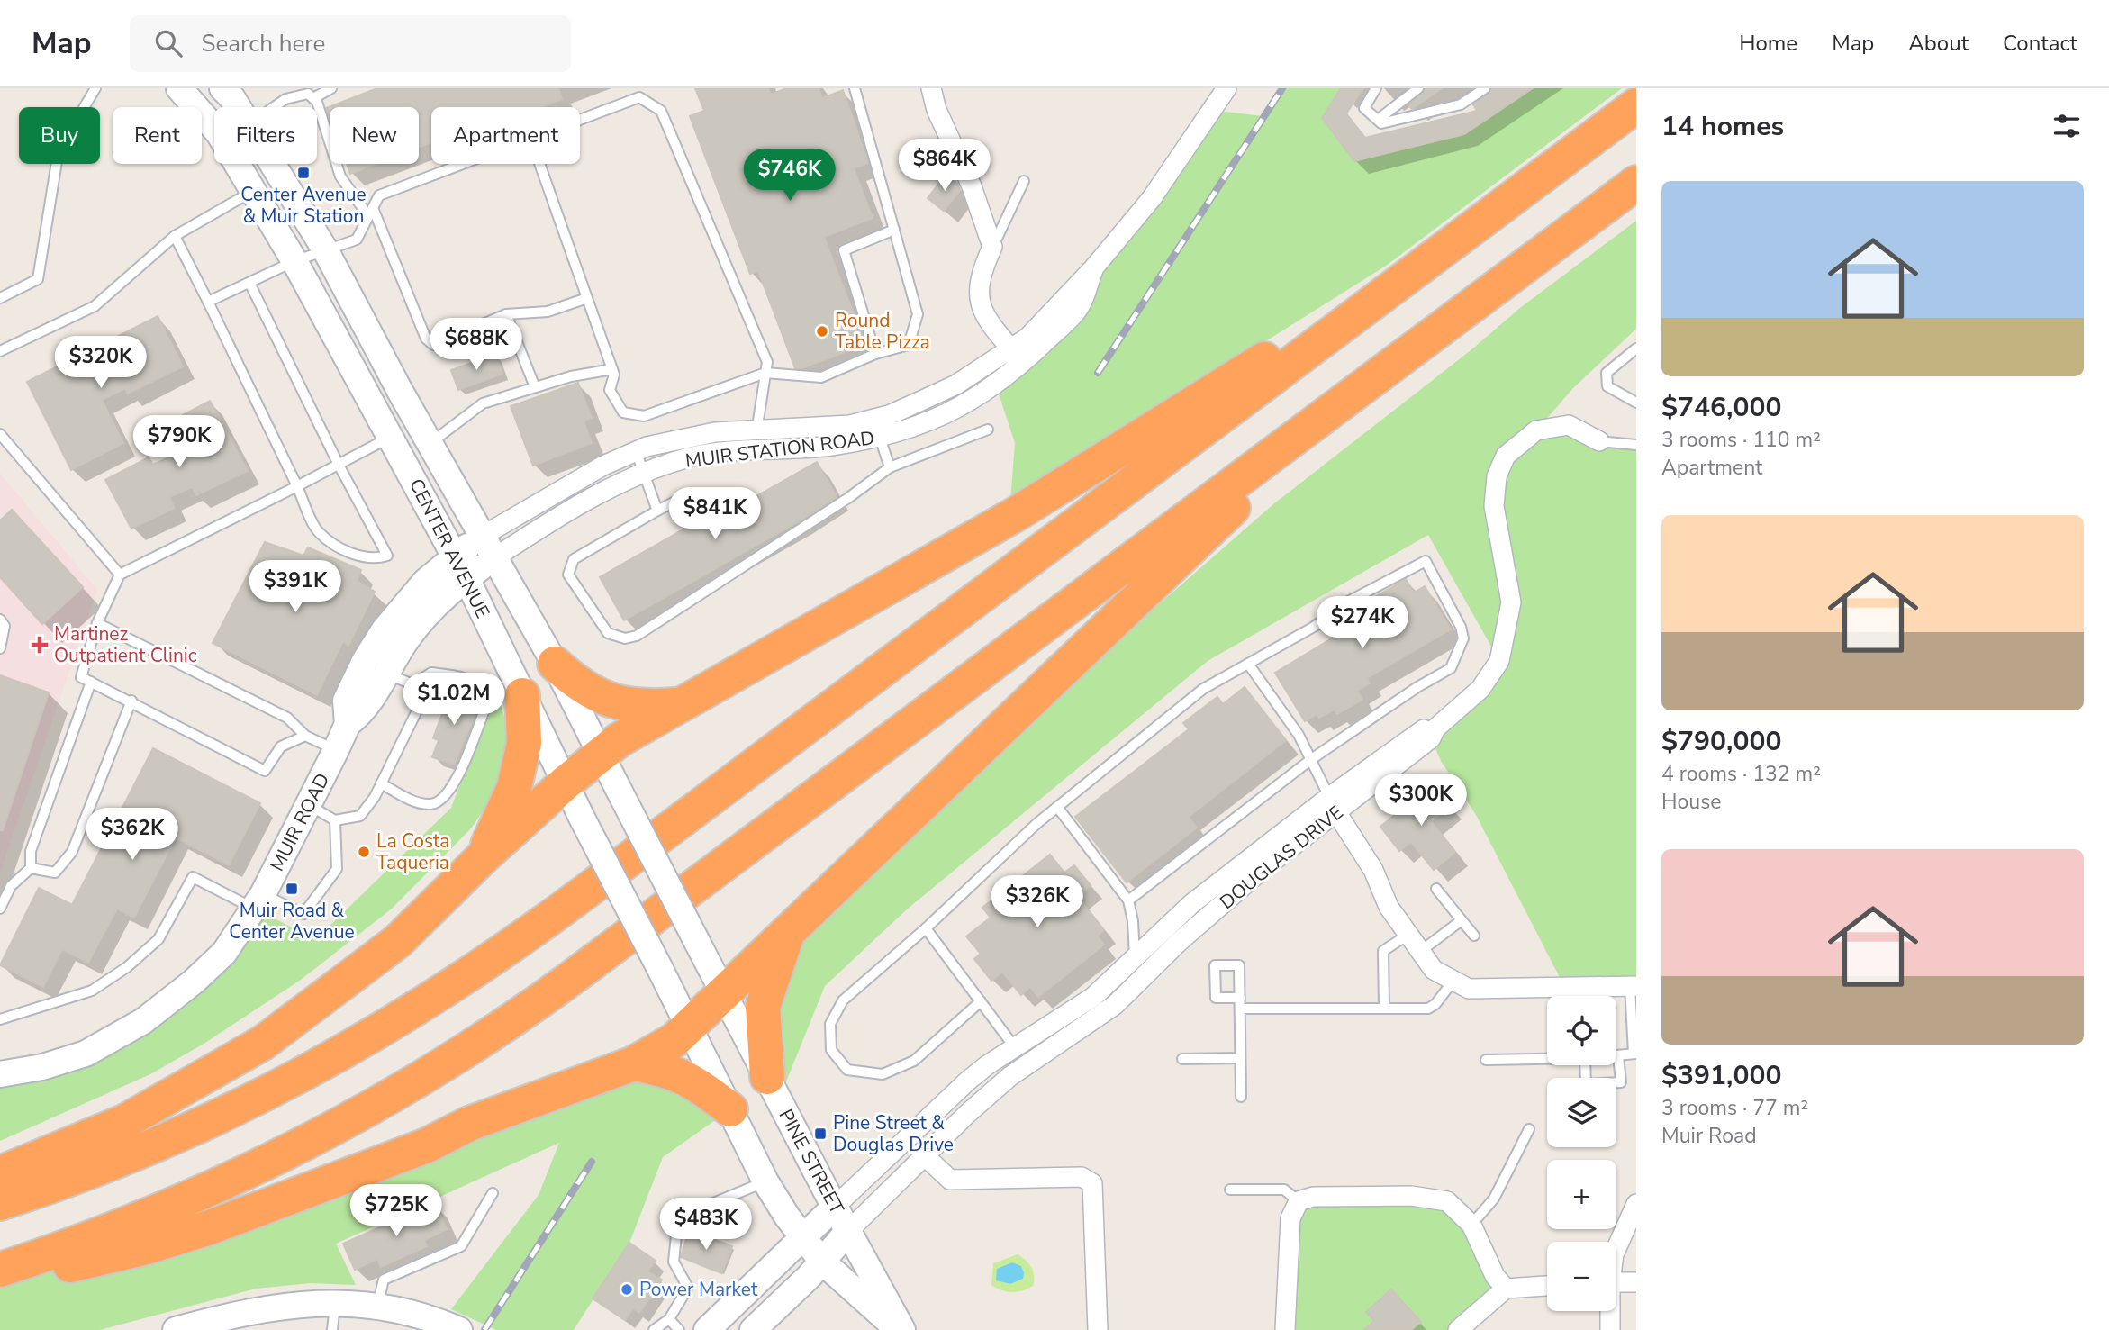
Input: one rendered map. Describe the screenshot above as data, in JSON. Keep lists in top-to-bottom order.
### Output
{
  "streets": {
    "street": [
      "MUIR STATION ROAD",
      "CENTER AVENUE",
      "MUIR ROAD",
      "DOUGLAS DRIVE",
      "PINE STREET"
    ]
  },
  "crossings": [
    ["MUIR STATION ROAD", "CENTER AVENUE"],
    ["MUIR STATION ROAD", "MUIR ROAD"],
    ["CENTER AVENUE", "MUIR ROAD"],
    ["CENTER AVENUE", "PINE STREET"],
    ["DOUGLAS DRIVE", "PINE STREET"]
  ],
  "places": {
    "transit": ["Center Avenue & Muir Station", "Muir Road & Center Avenue", "Pine Street & Douglas Drive"],
    "other": ["Round Table Pizza", "La Costa Taqueria", "Power Market"],
    "health": ["Martinez Outpatient Clinic"]
  },
  "page": {
    "header": "Map",
    "search": "Search here",
    "nav": [
      "Home",
      "Map",
      "About",
      "Contact"
    ],
    "heading": "14 homes",
    "chip": [
      "Buy",
      "Rent",
      "Filters",
      "New",
      "Apartment"
    ],
    "price": [
      "$864K",
      "$746K",
      "$688K",
      "$320K",
      "$790K",
      "$841K",
      "$391K",
      "$274K",
      "$1.02M",
      "$300K",
      "$362K",
      "$326K",
      "$725K",
      "$483K"
    ],
    "list": [
      {
        "name": "$746,000",
        "note": "3 rooms · 110 m² · Apartment"
      },
      {
        "name": "$790,000",
        "note": "4 rooms · 132 m² · House"
      },
      {
        "name": "$391,000",
        "note": "3 rooms · 77 m² · Muir Road"
      }
    ],
    "map_buttons": ["+", "−"]
  }
}
